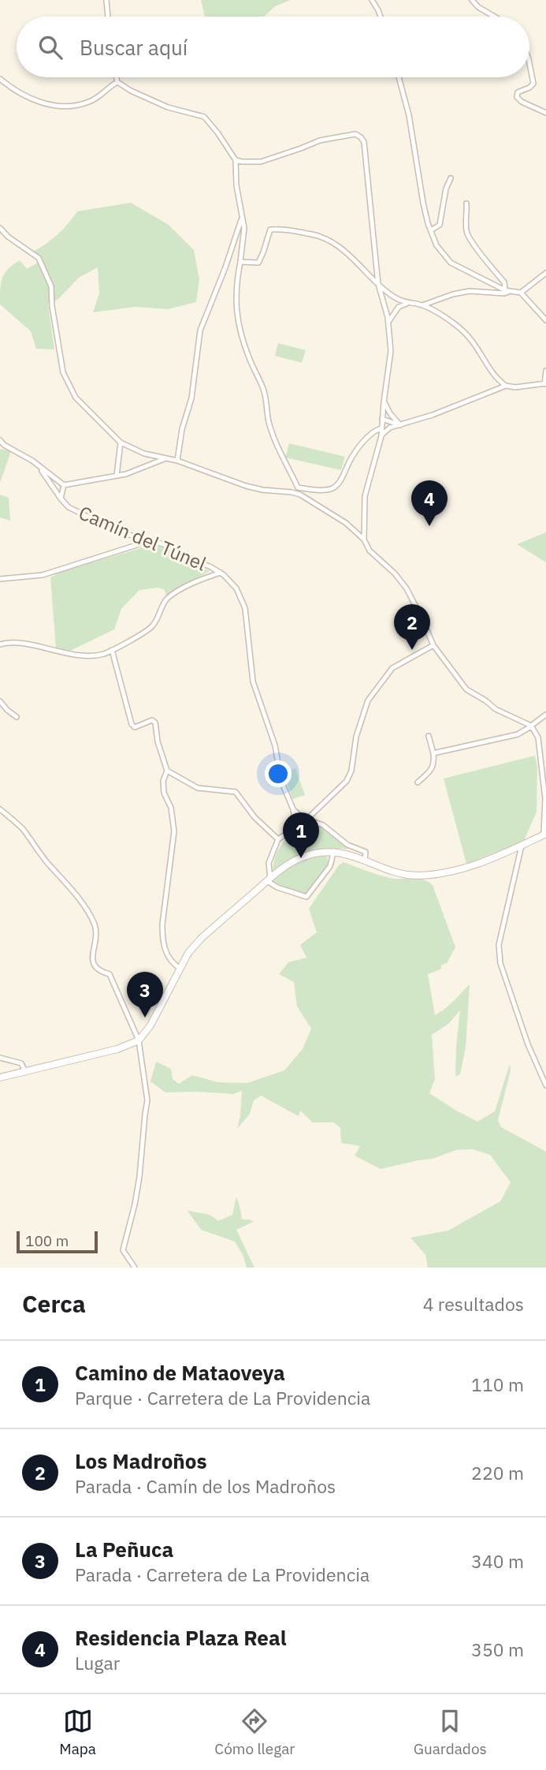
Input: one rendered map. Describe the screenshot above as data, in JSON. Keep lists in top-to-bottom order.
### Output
{
  "streets": {
    "street": ["Camín del Túnel"]
  },
  "scale_bar": "100 m",
  "page": {
    "search": "Buscar aquí",
    "pins": [
      "4",
      "2",
      "1",
      "3"
    ],
    "scale": "100 m",
    "heading": ["Cerca", "4 resultados"],
    "list": [
      {
        "mark": "1",
        "name": "Camino de Mataoveya",
        "note": "Parque · Carretera de La Providencia",
        "value": "110 m"
      },
      {
        "mark": "2",
        "name": "Los Madroños",
        "note": "Parada · Camín de los Madroños",
        "value": "220 m"
      },
      {
        "mark": "3",
        "name": "La Peñuca",
        "note": "Parada · Carretera de La Providencia",
        "value": "340 m"
      },
      {
        "mark": "4",
        "name": "Residencia Plaza Real",
        "note": "Lugar",
        "value": "350 m"
      }
    ],
    "nav": ["Mapa", "Cómo llegar", "Guardados"]
  }
}
